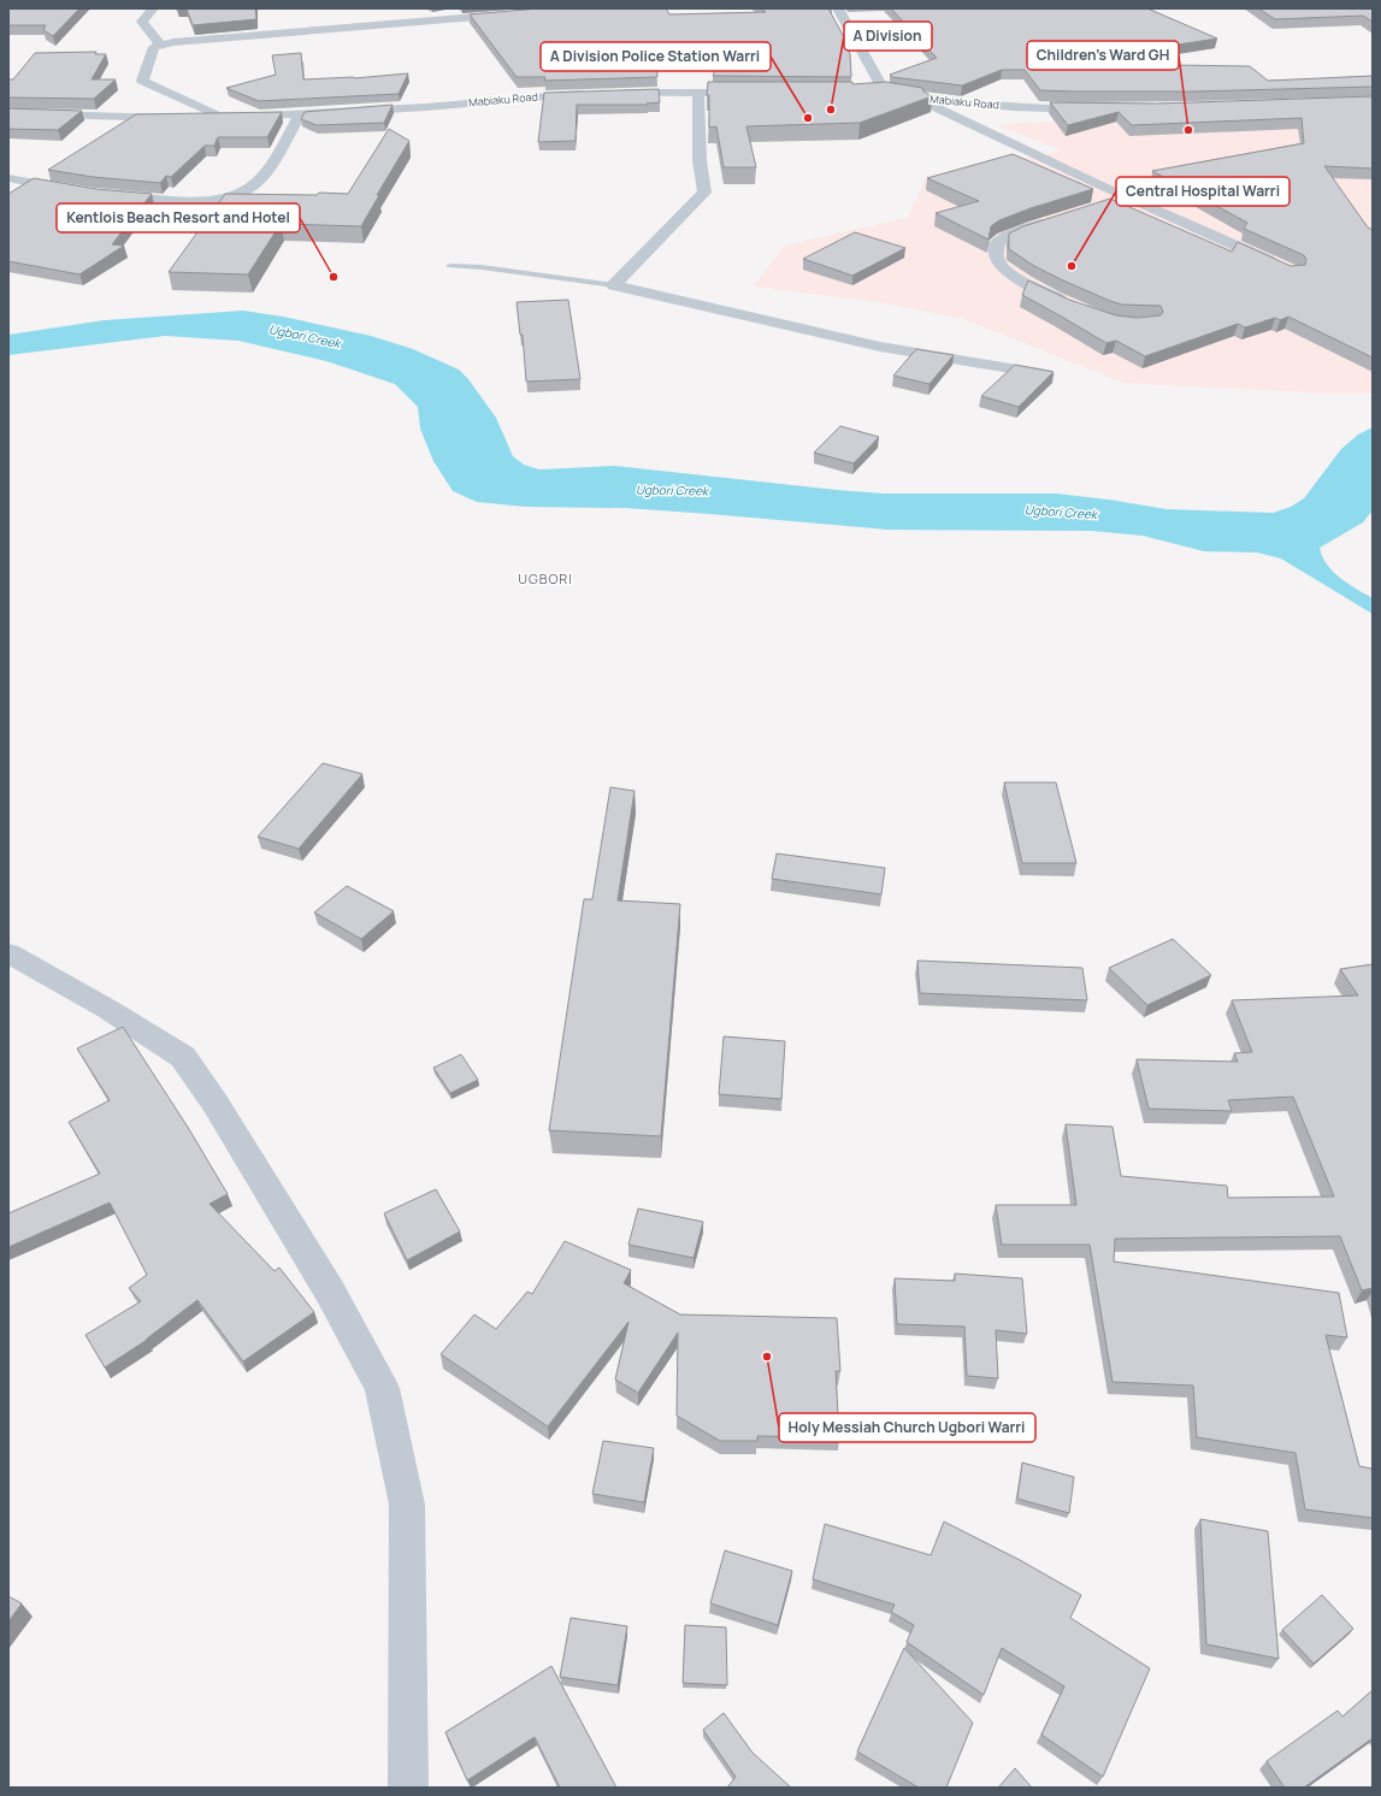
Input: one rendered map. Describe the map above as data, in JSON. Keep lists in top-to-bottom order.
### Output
{
  "streets": {
    "street": ["Mabiaku Road"]
  },
  "districts": ["UGBORI"],
  "water": ["Ugbori Creek"],
  "places": [
    "A Division",
    "A Division Police Station Warri",
    "Children's Ward GH",
    "Central Hospital Warri",
    "Kentlois Beach Resort and Hotel",
    "Holy Messiah Church Ugbori Warri"
  ]
}
